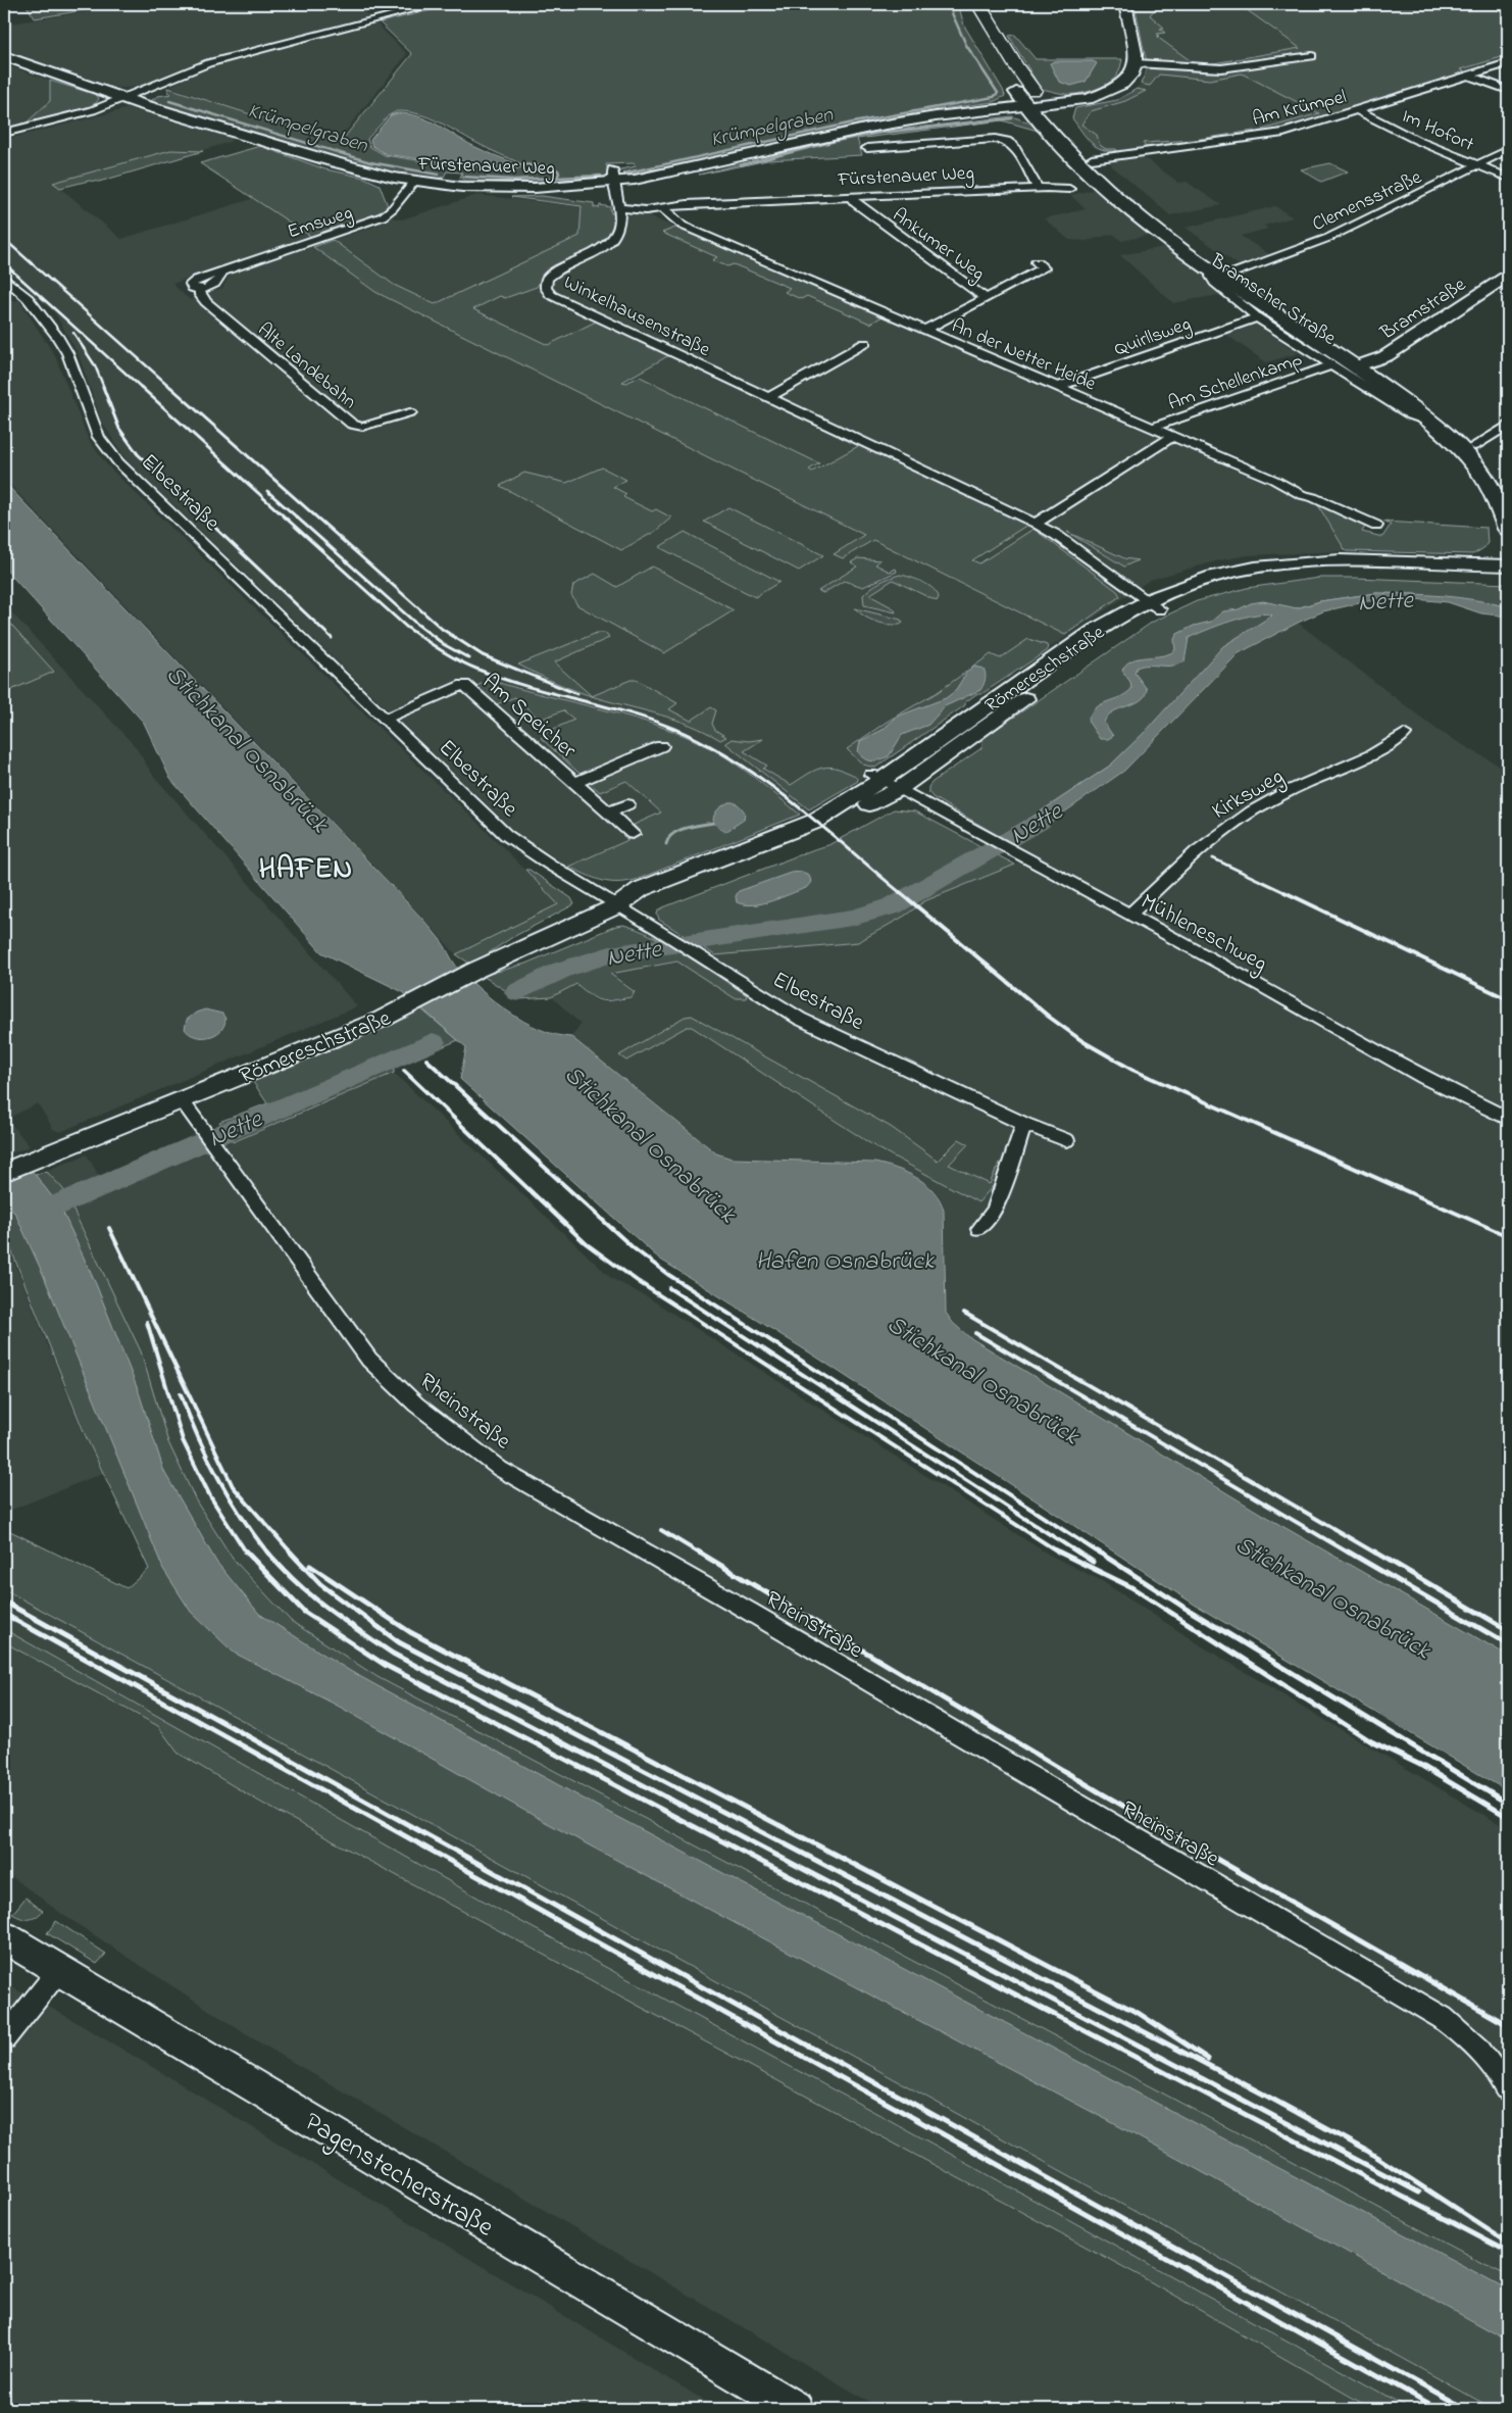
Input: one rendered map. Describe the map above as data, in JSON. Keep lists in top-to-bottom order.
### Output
{
  "streets": {
    "main road": [
      "Fürstenauer Weg",
      "Bramscher Straße",
      "Bramstraße",
      "Römereschstraße",
      "Pagenstecherstraße"
    ],
    "street": [
      "Am Krümpel",
      "Im Hofort",
      "Clemensstraße",
      "Emsweg",
      "Ankumer Weg",
      "Winkelhausenstraße",
      "Quirllsweg",
      "An der Netter Heide",
      "Alte Landebahn",
      "Am Schellenkamp",
      "Elbestraße",
      "Am Speicher",
      "Kirksweg",
      "Mühleneschweg",
      "Rheinstraße"
    ]
  },
  "crossings": [
    ["Am Krümpel", "Im Hofort"],
    ["Am Krümpel", "Bramscher Straße"],
    ["Im Hofort", "Clemensstraße"],
    ["Fürstenauer Weg", "Emsweg"],
    ["Fürstenauer Weg", "Ankumer Weg"],
    ["Fürstenauer Weg", "Bramscher Straße"],
    ["Fürstenauer Weg", "Winkelhausenstraße"],
    ["Fürstenauer Weg", "An der Netter Heide"],
    ["Clemensstraße", "Bramscher Straße"],
    ["Emsweg", "Alte Landebahn"],
    ["Ankumer Weg", "An der Netter Heide"],
    ["Bramscher Straße", "Bramstraße"],
    ["Bramscher Straße", "Quirllsweg"],
    ["Bramscher Straße", "Am Schellenkamp"],
    ["Winkelhausenstraße", "Römereschstraße"],
    ["Quirllsweg", "An der Netter Heide"],
    ["An der Netter Heide", "Am Schellenkamp"],
    ["Elbestraße", "Römereschstraße"],
    ["Elbestraße", "Am Speicher"],
    ["Römereschstraße", "Mühleneschweg"],
    ["Römereschstraße", "Rheinstraße"],
    ["Kirksweg", "Mühleneschweg"]
  ],
  "districts": ["HAFEN"],
  "water": [
    "Krümpelgraben",
    "Nette",
    "Stichkanal Osnabrück",
    "Hafen Osnabrück"
  ]
}
